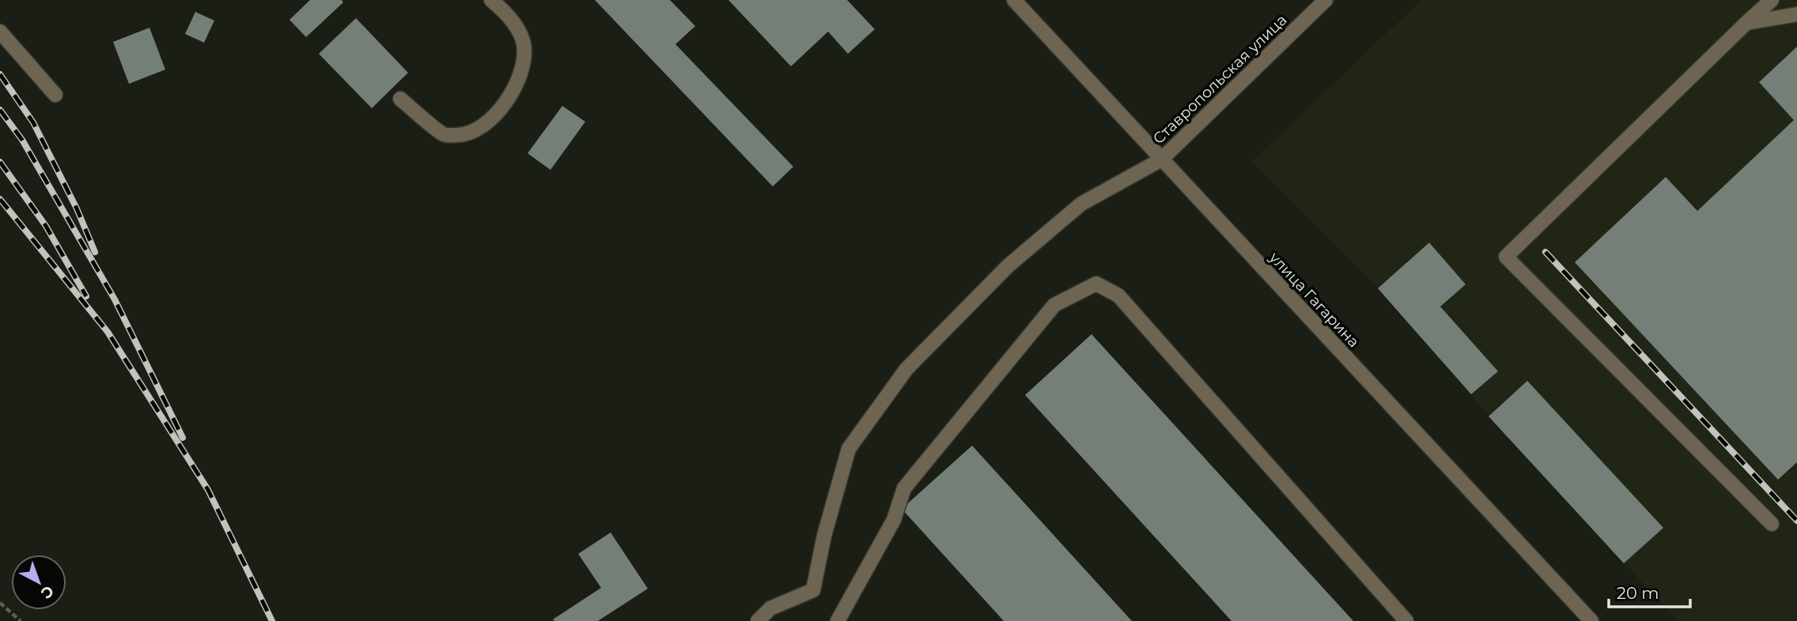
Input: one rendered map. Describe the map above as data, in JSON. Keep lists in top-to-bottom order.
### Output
{
  "streets": {
    "street": ["Ставропольская улица", "улица Гагарина"]
  },
  "crossings": [
    ["Ставропольская улица", "улица Гагарина"]
  ],
  "scale_bar": "20 m",
  "north": "bottom right"
}
